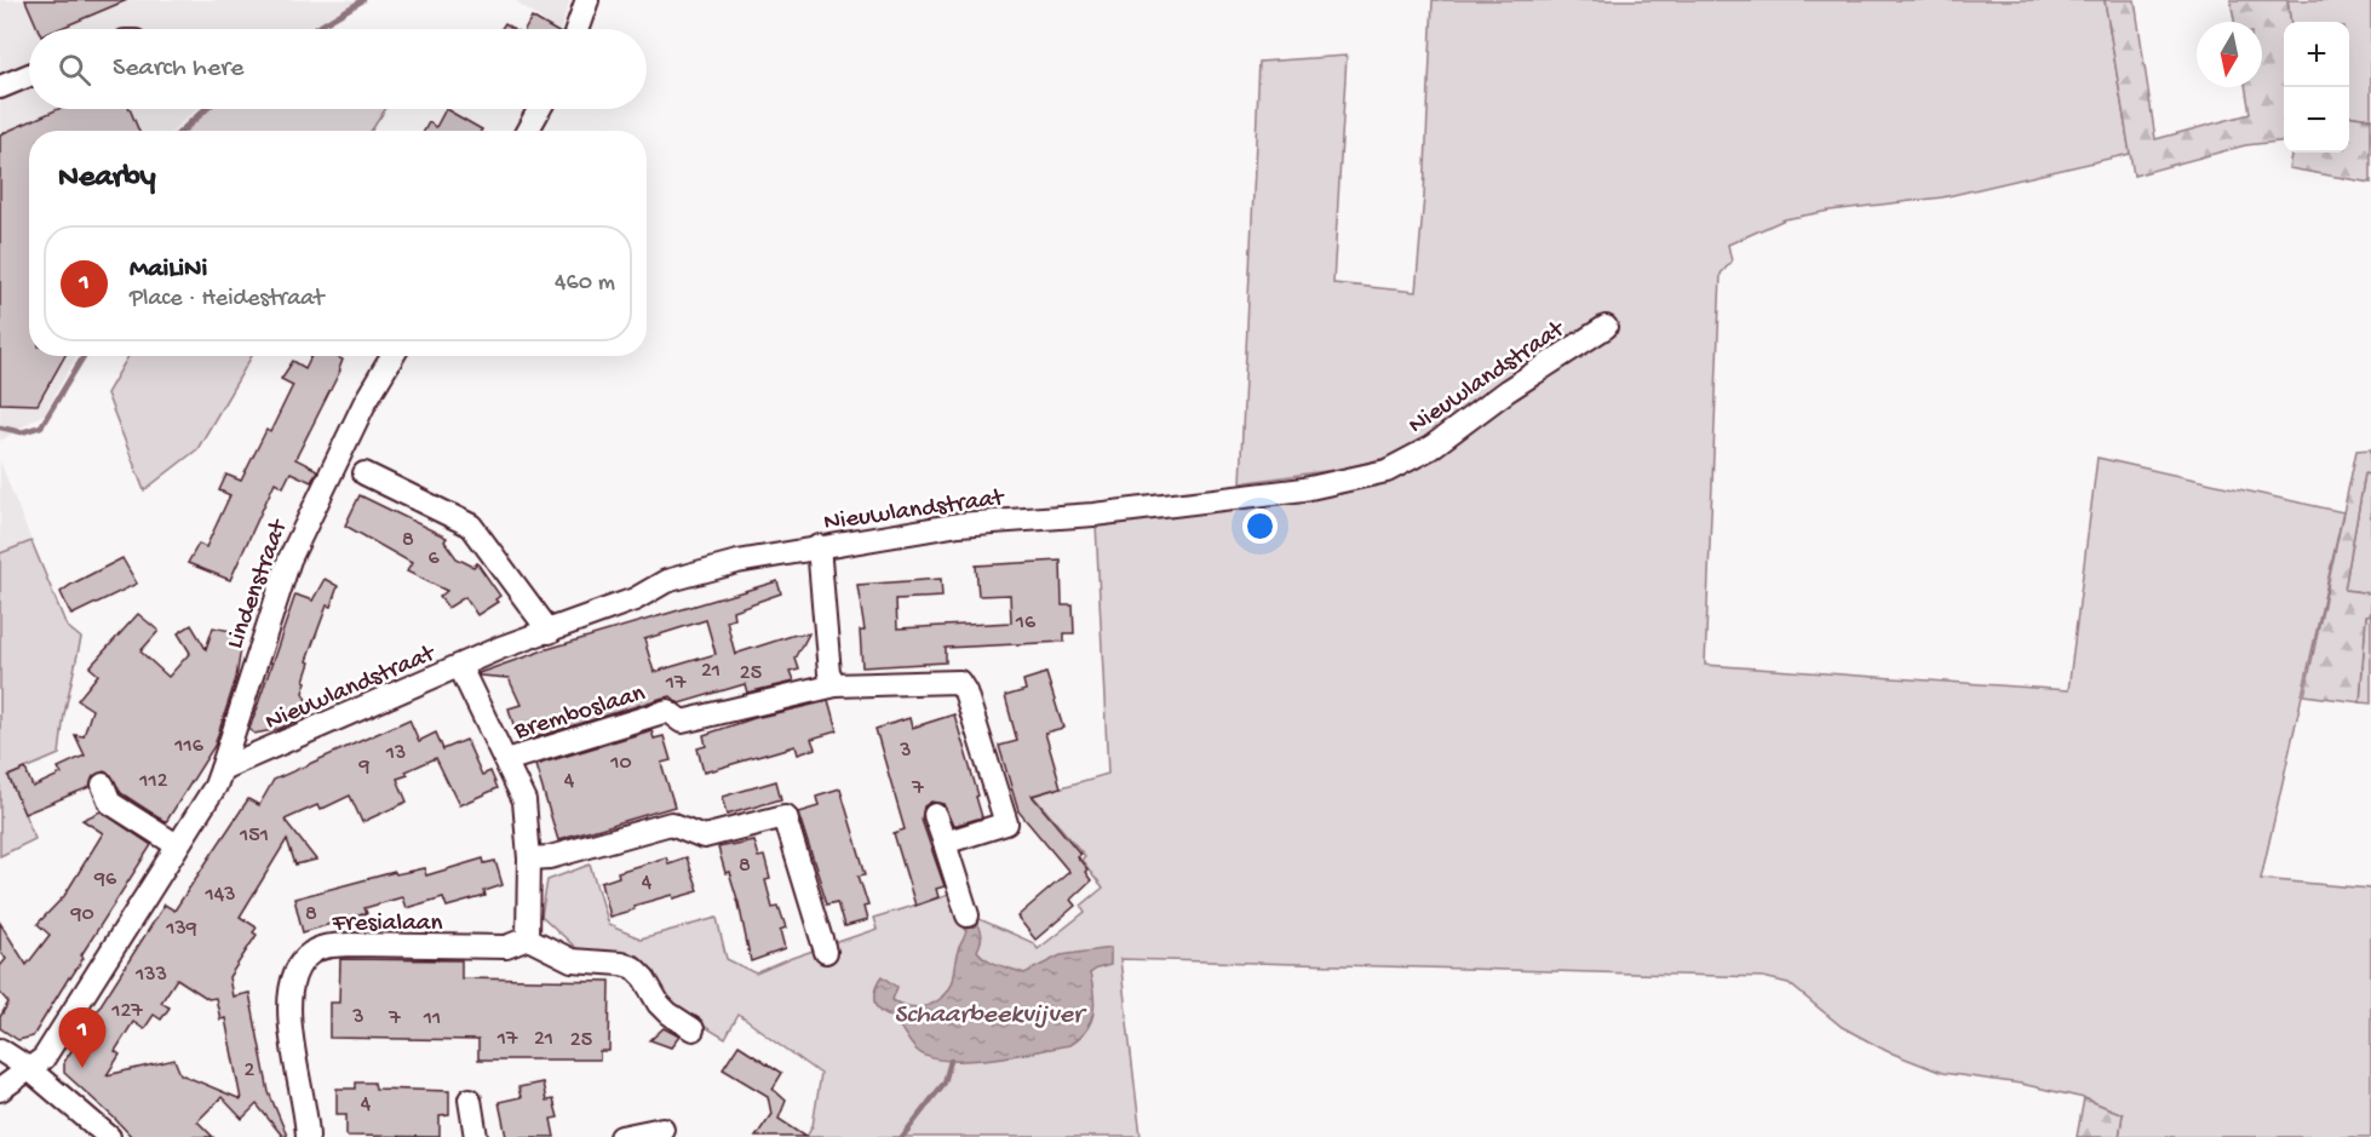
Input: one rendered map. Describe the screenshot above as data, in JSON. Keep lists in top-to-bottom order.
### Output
{
  "streets": {
    "street": [
      "Nieuwlandstraat",
      "Lindenstraat",
      "Bremboslaan",
      "Fresialaan"
    ]
  },
  "crossings": [
    ["Nieuwlandstraat", "Lindenstraat"]
  ],
  "water": ["Schaarbeekvijver"],
  "house_numbers": [
    "8",
    "6",
    "16",
    "21",
    "25",
    "17",
    "116",
    "3",
    "13",
    "10",
    "9",
    "112",
    "4",
    "7",
    "151",
    "8",
    "96",
    "4",
    "143",
    "90",
    "8",
    "139",
    "133",
    "127",
    "3",
    "7",
    "11",
    "17",
    "21",
    "25",
    "2",
    "4"
  ],
  "north": "bottom",
  "page": {
    "map_buttons": ["+", "−"],
    "search": "Search here",
    "heading": "Nearby",
    "list": [
      {
        "mark": "1",
        "name": "MaiLiNi",
        "note": "Place · Heidestraat",
        "value": "460 m"
      }
    ],
    "pins": "1"
  }
}
